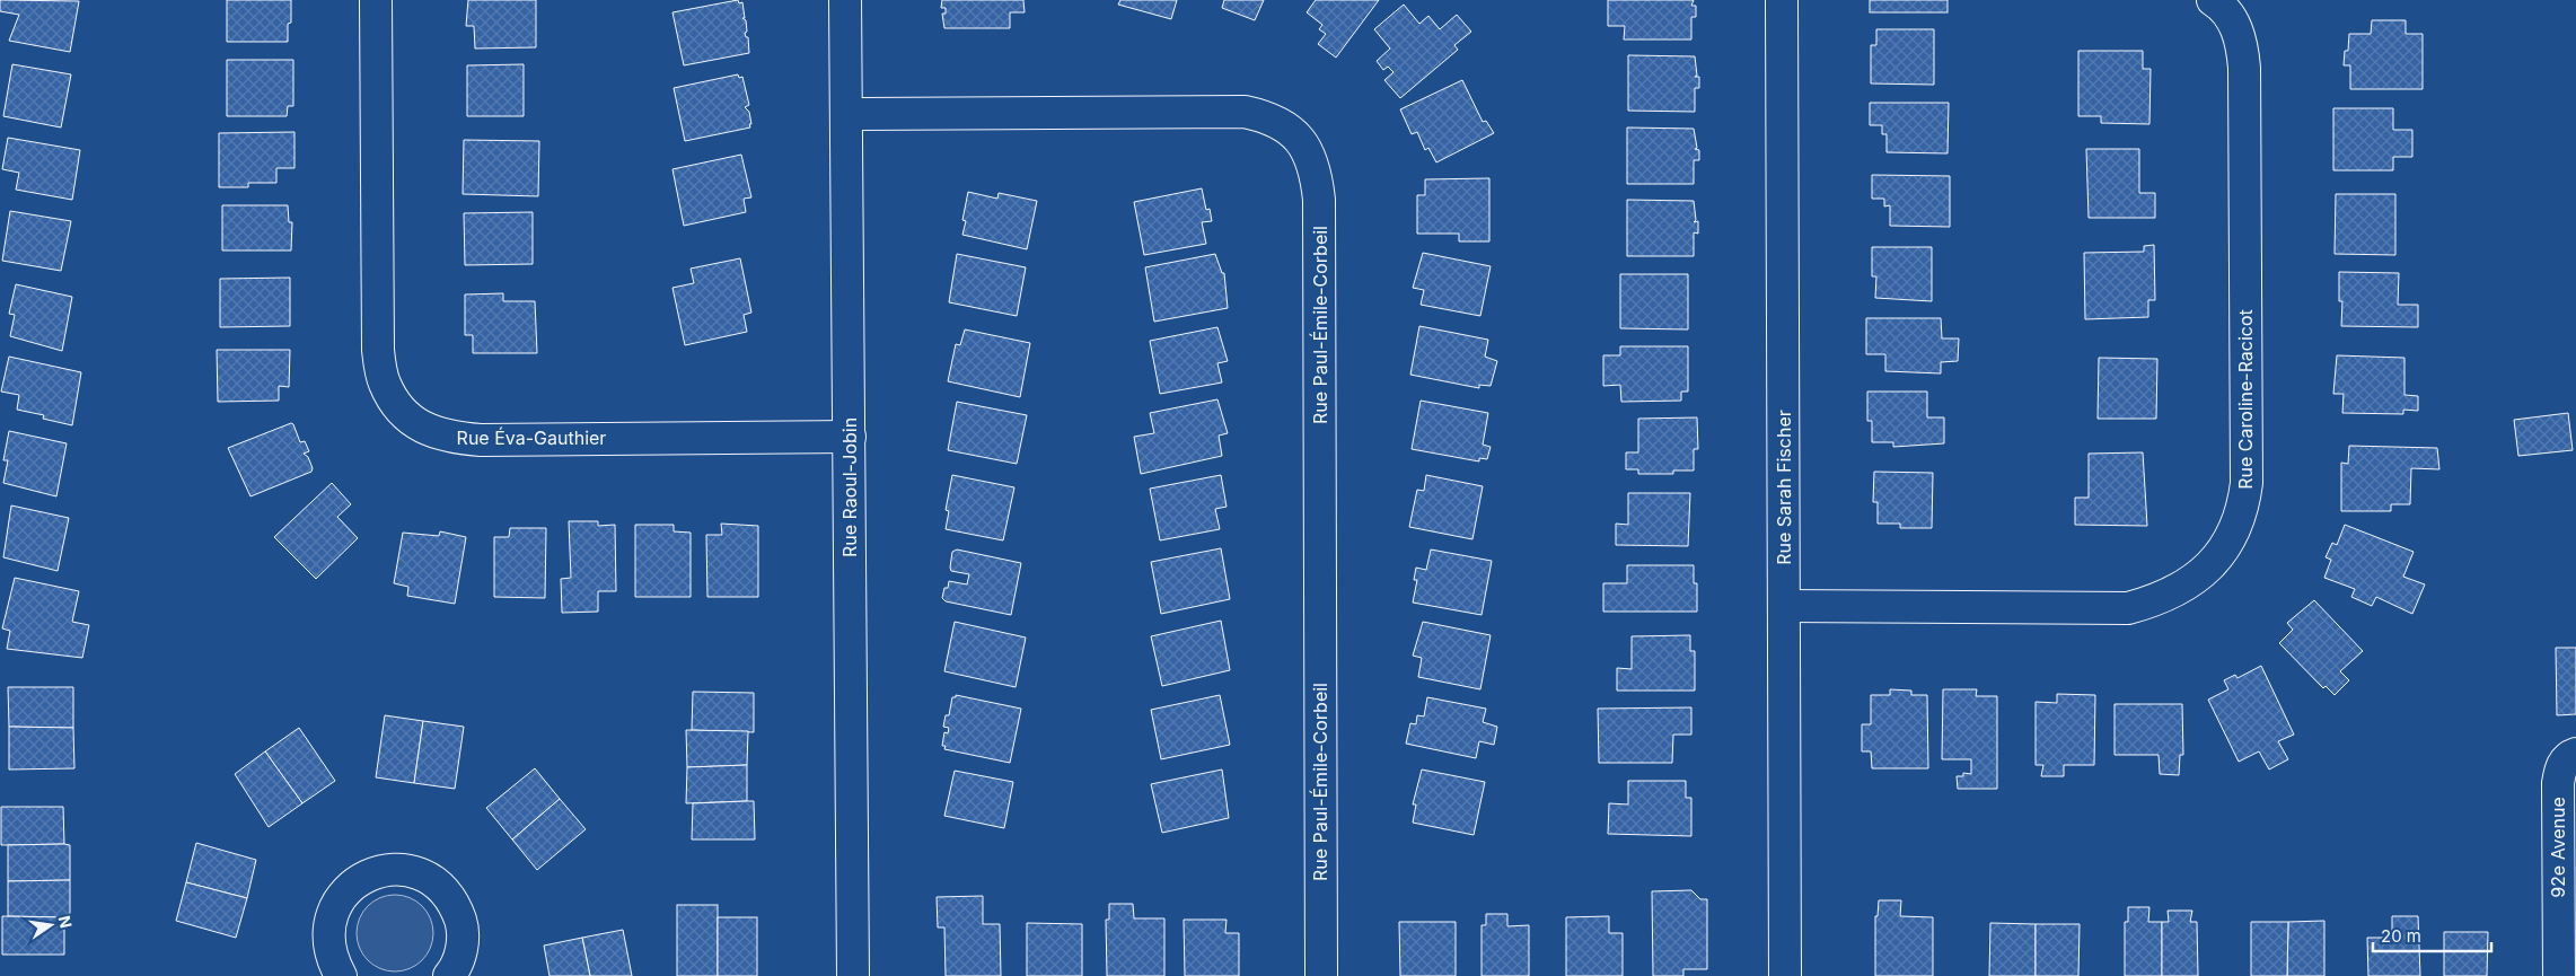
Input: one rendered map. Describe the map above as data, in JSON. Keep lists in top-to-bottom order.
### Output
{
  "streets": {
    "street": [
      "Rue Paul-Émile-Corbeil",
      "Rue Caroline-Racicot",
      "Rue Éva-Gauthier",
      "Rue Raoul-Jobin",
      "Rue Sarah Fischer",
      "92e Avenue"
    ]
  },
  "crossings": [
    ["Rue Paul-Émile-Corbeil", "Rue Raoul-Jobin"],
    ["Rue Caroline-Racicot", "Rue Sarah Fischer"],
    ["Rue Éva-Gauthier", "Rue Raoul-Jobin"]
  ],
  "scale_bar": "20 m",
  "north": "right"
}
